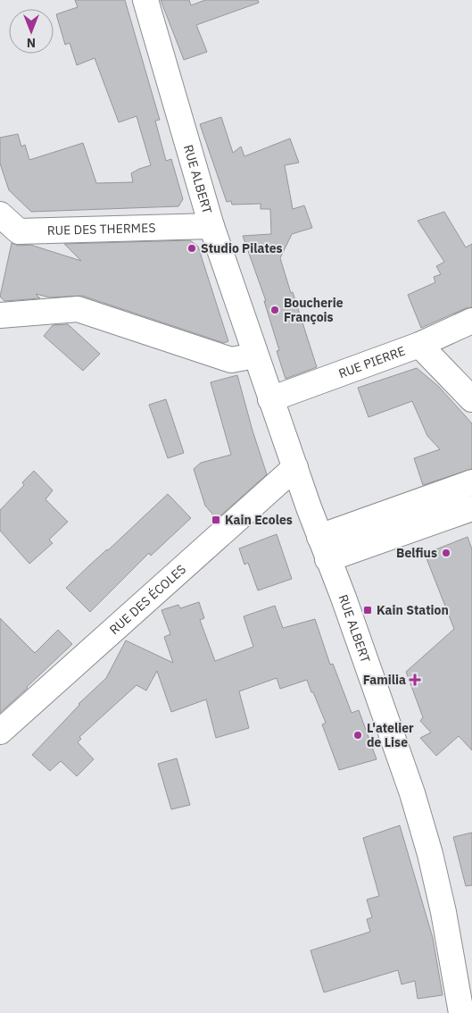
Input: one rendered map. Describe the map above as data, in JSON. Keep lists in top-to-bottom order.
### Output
{
  "streets": {
    "street": [
      "RUE ALBERT",
      "RUE DES THERMES",
      "RUE PIERRE",
      "RUE DES ÉCOLES"
    ]
  },
  "crossings": [
    ["RUE ALBERT", "RUE DES THERMES"],
    ["RUE ALBERT", "RUE PIERRE"],
    ["RUE ALBERT", "RUE DES ÉCOLES"]
  ],
  "places": {
    "other": [
      "Studio Pilates",
      "Boucherie François",
      "Belfius",
      "L'atelier de Lise"
    ],
    "transit": ["Kain Ecoles", "Kain Station"],
    "health": ["Familia"]
  },
  "north": "bottom"
}
